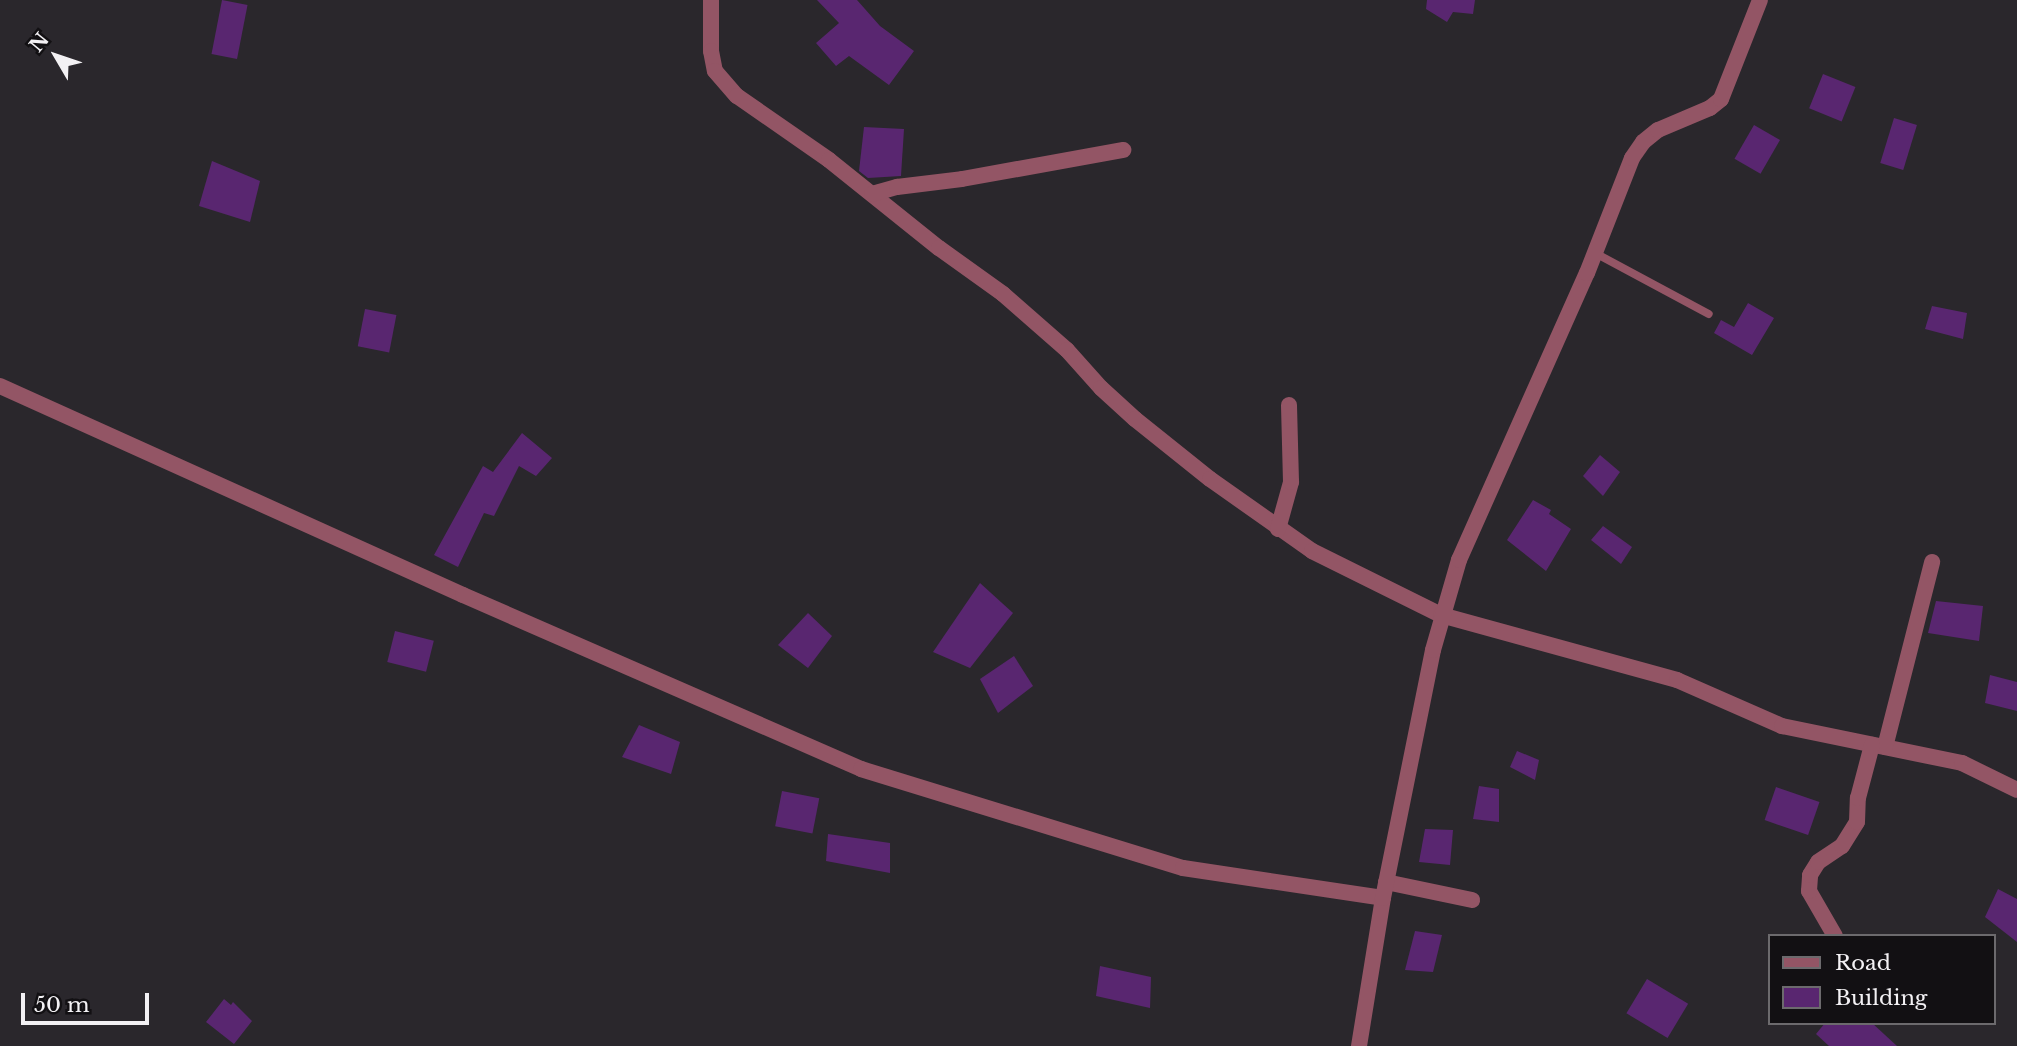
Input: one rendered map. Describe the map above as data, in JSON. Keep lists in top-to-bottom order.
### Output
{
  "legend": ["Road", "Building"],
  "scale_bar": "50 m",
  "north": "top left"
}
